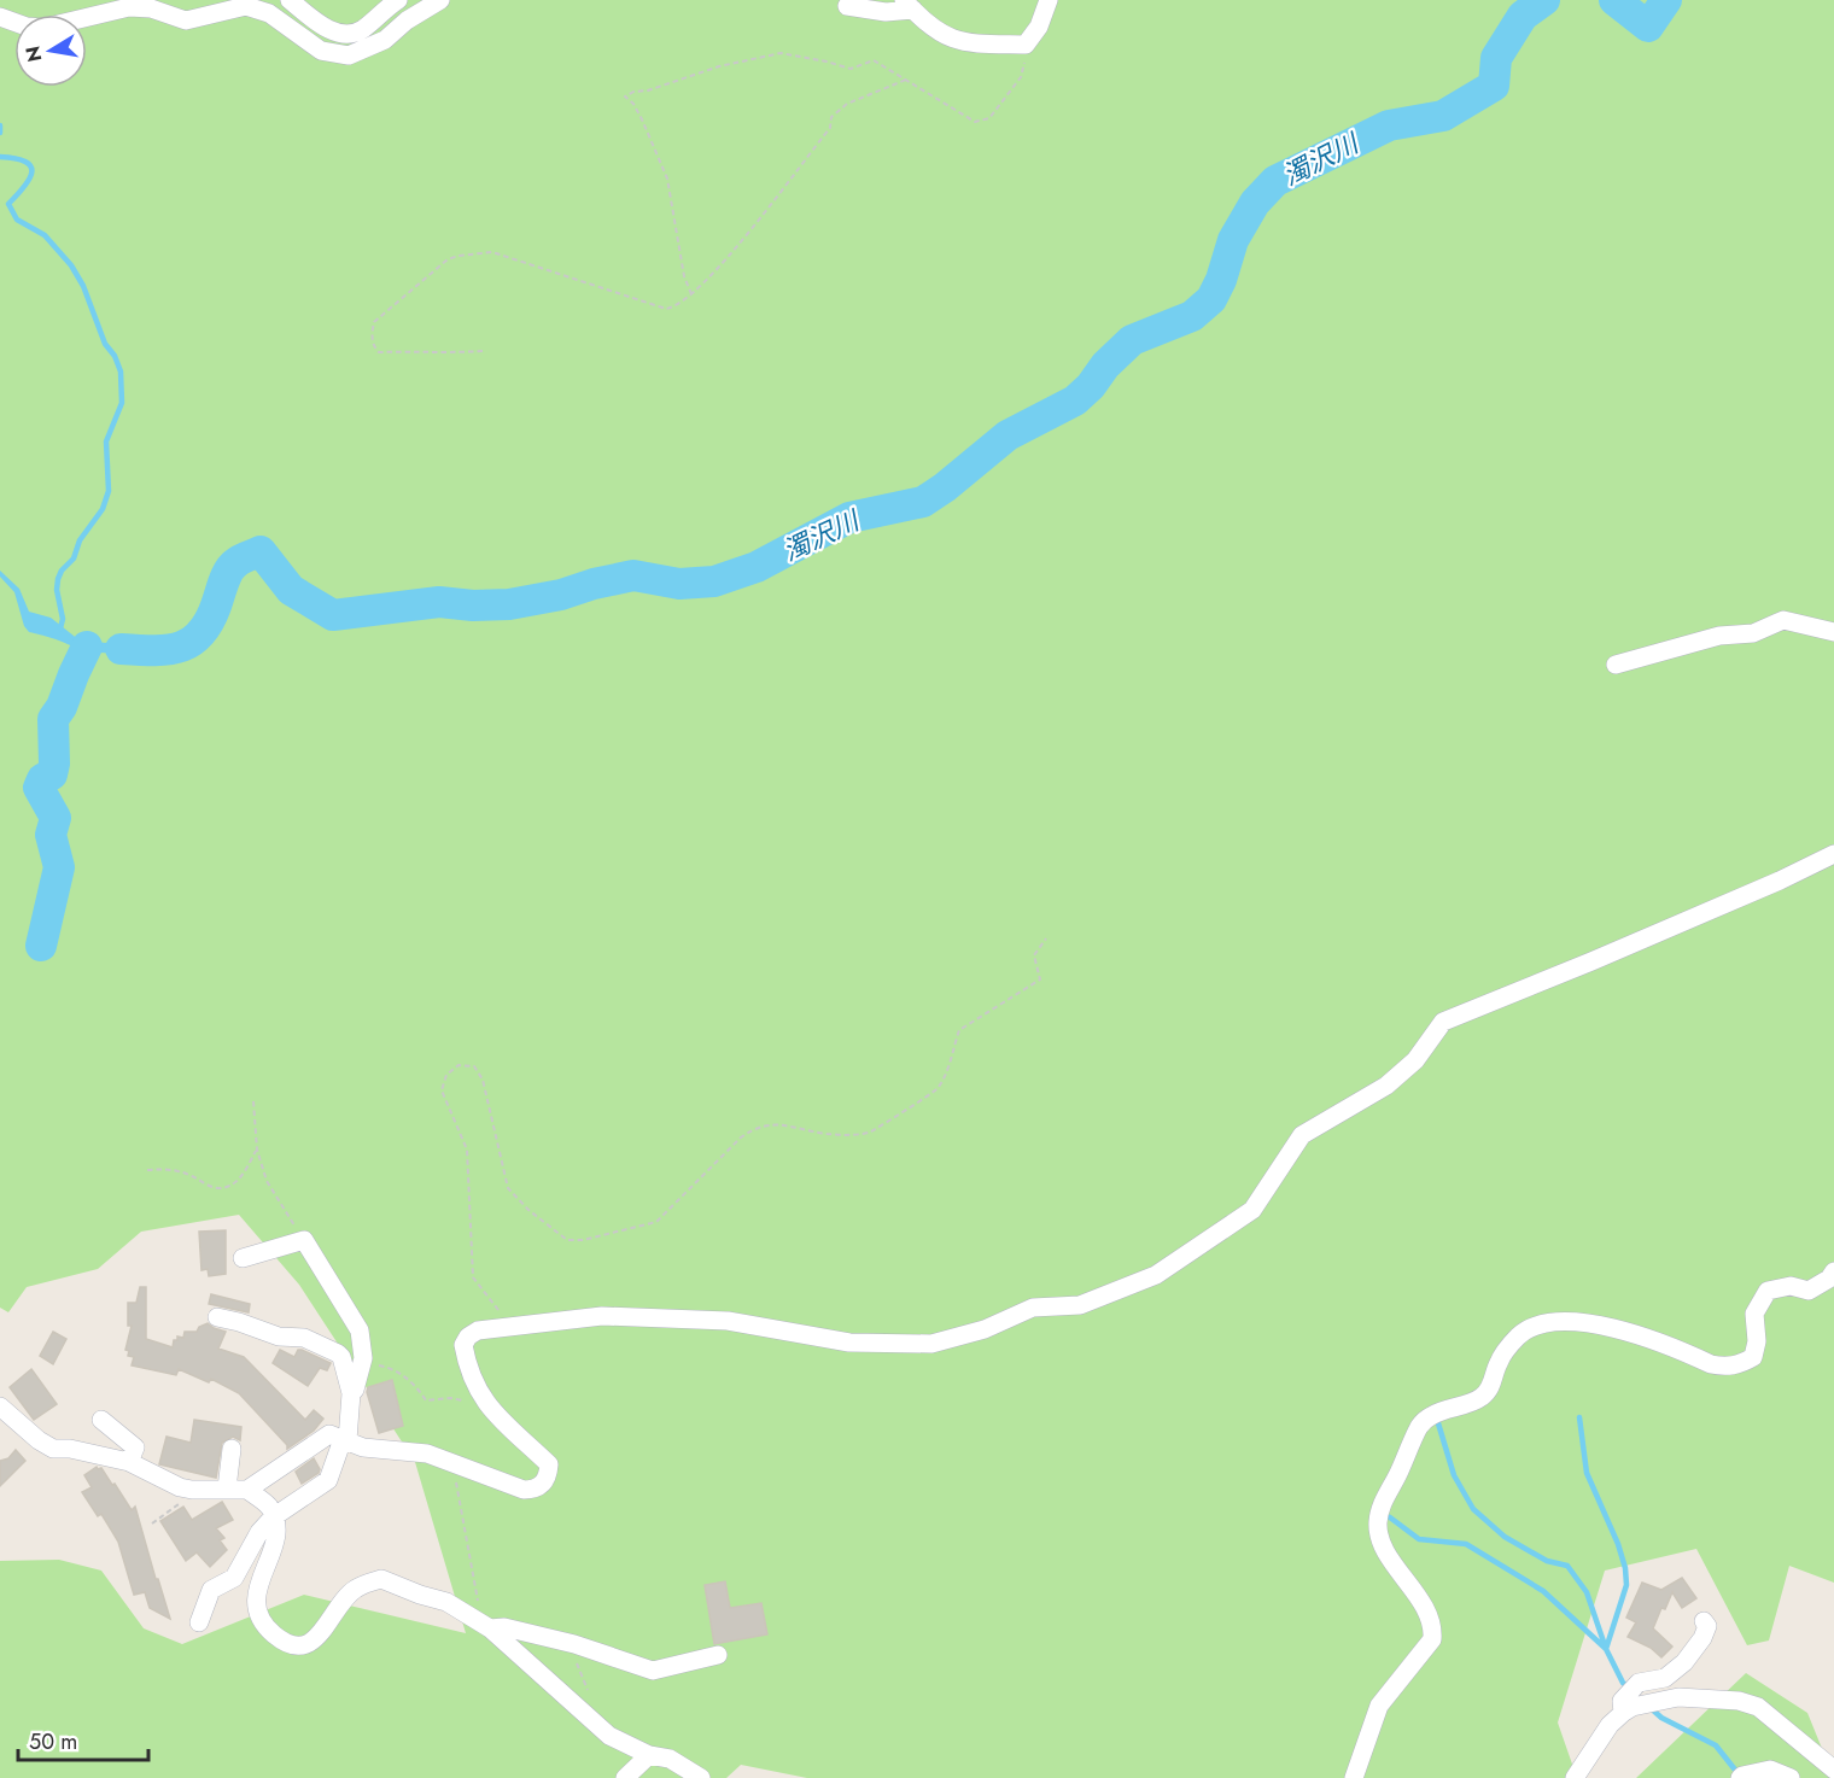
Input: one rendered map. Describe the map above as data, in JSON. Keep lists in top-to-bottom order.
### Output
{
  "water": ["濁沢川"],
  "scale_bar": "50 m",
  "north": "left"
}
